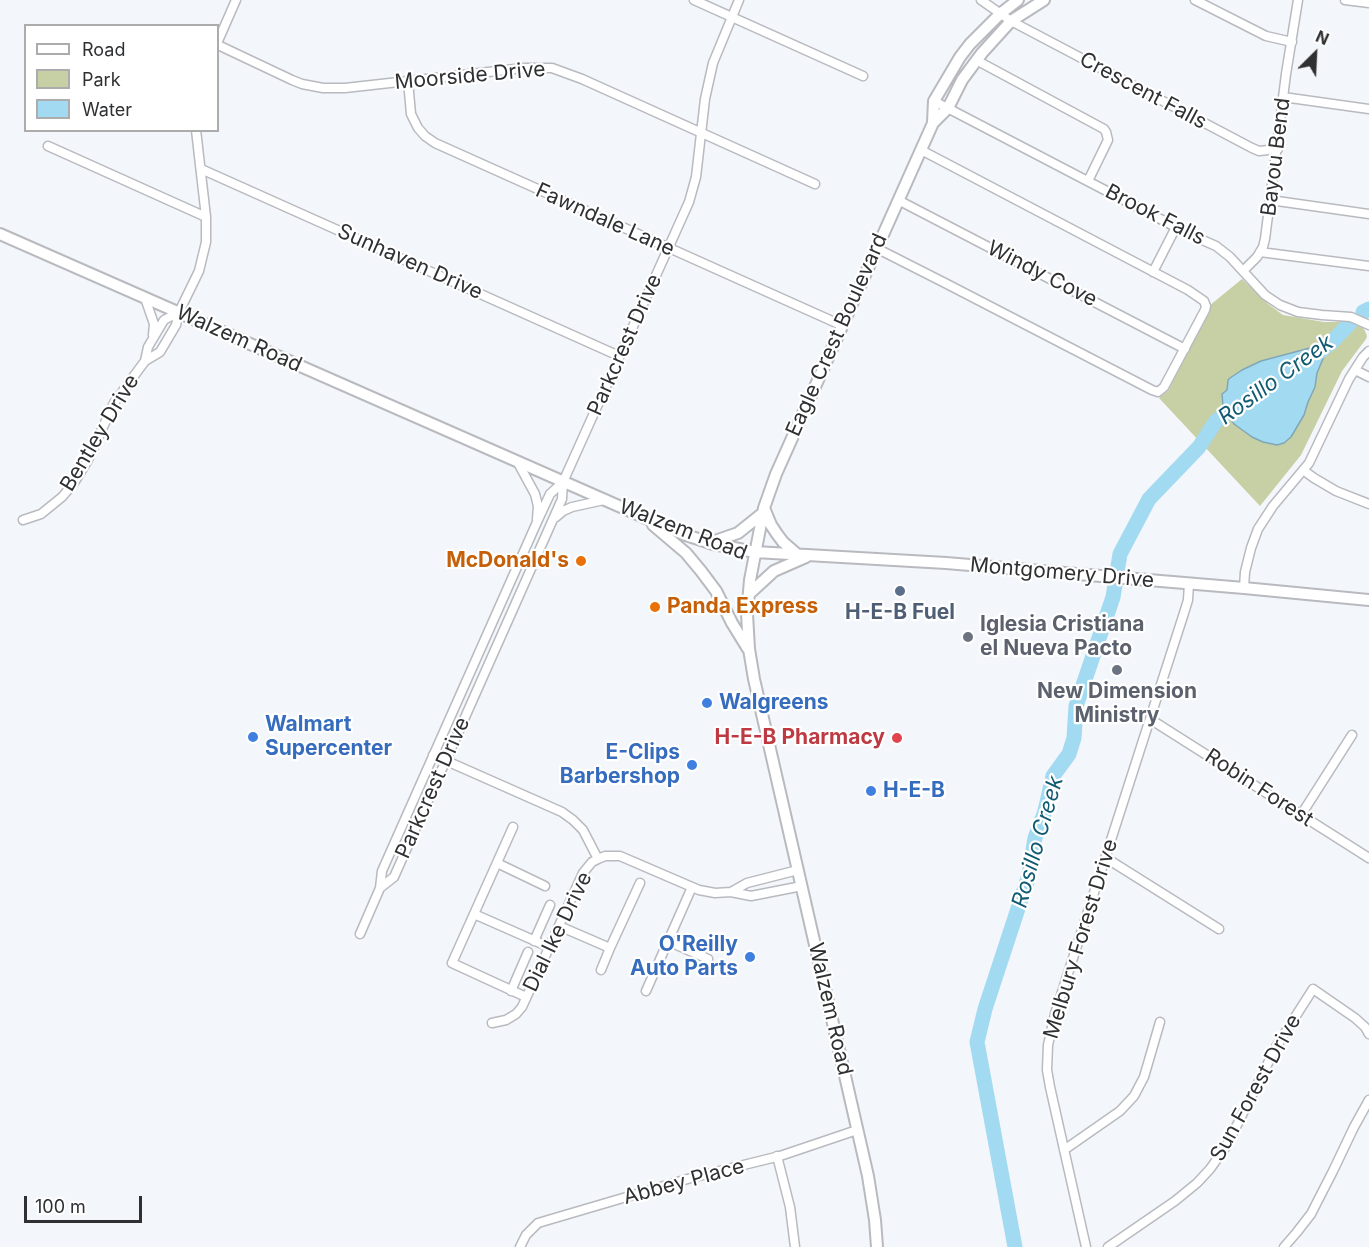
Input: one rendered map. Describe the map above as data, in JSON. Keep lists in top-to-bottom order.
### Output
{
  "streets": {
    "main road": ["Eagle Crest Boulevard", "Walzem Road", "Montgomery Drive"],
    "street": [
      "Moorside Drive",
      "Crescent Falls",
      "Bayou Bend",
      "Brook Falls",
      "Fawndale Lane",
      "Sunhaven Drive",
      "Windy Cove",
      "Parkcrest Drive",
      "Bentley Drive",
      "Robin Forest",
      "Dial Ike Drive",
      "Melbury Forest Drive",
      "Sun Forest Drive",
      "Abbey Place"
    ]
  },
  "crossings": [
    ["Moorside Drive", "Fawndale Lane"],
    ["Moorside Drive", "Parkcrest Drive"],
    ["Crescent Falls", "Bayou Bend"],
    ["Crescent Falls", "Eagle Crest Boulevard"],
    ["Bayou Bend", "Brook Falls"],
    ["Brook Falls", "Eagle Crest Boulevard"],
    ["Fawndale Lane", "Eagle Crest Boulevard"],
    ["Fawndale Lane", "Parkcrest Drive"],
    ["Sunhaven Drive", "Parkcrest Drive"],
    ["Windy Cove", "Eagle Crest Boulevard"],
    ["Eagle Crest Boulevard", "Walzem Road"],
    ["Eagle Crest Boulevard", "Montgomery Drive"],
    ["Walzem Road", "Parkcrest Drive"],
    ["Walzem Road", "Bentley Drive"],
    ["Walzem Road", "Montgomery Drive"],
    ["Walzem Road", "Dial Ike Drive"],
    ["Walzem Road", "Abbey Place"],
    ["Montgomery Drive", "Melbury Forest Drive"],
    ["Robin Forest", "Melbury Forest Drive"]
  ],
  "water": ["Rosillo Creek"],
  "places": [
    "McDonald's",
    "H-E-B Fuel",
    "Panda Express",
    "Iglesia Cristiana el Nueva Pacto",
    "New Dimension Ministry",
    "Walgreens",
    "Walmart Supercenter",
    "H-E-B Pharmacy",
    "E-Clips Barbershop",
    "H-E-B",
    "O'Reilly Auto Parts"
  ],
  "legend": ["Road", "Park", "Water"],
  "scale_bar": "100 m",
  "north": "top right"
}
